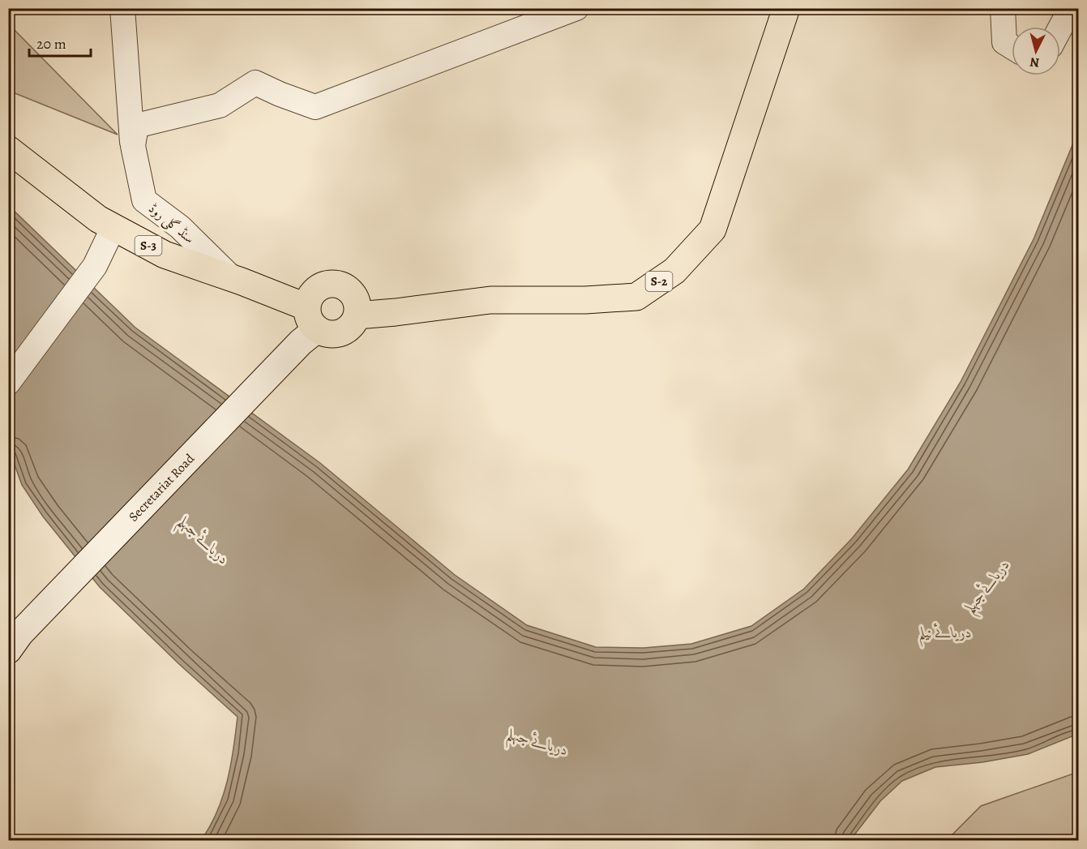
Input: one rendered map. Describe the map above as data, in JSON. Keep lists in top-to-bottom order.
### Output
{
  "streets": {
    "highway": ["S-3", "S-2"],
    "main road": ["Secretariat Road"],
    "street": ["سنڈ گلی روڈ"]
  },
  "crossings": [
    ["سنڈ گلی روڈ", "S-3"],
    ["S-3", "S-2"],
    ["S-3", "Secretariat Road"],
    ["S-2", "Secretariat Road"]
  ],
  "water": ["دریائے جہلم", "دریائے نیلم"],
  "scale_bar": "20 m",
  "north": "bottom"
}
